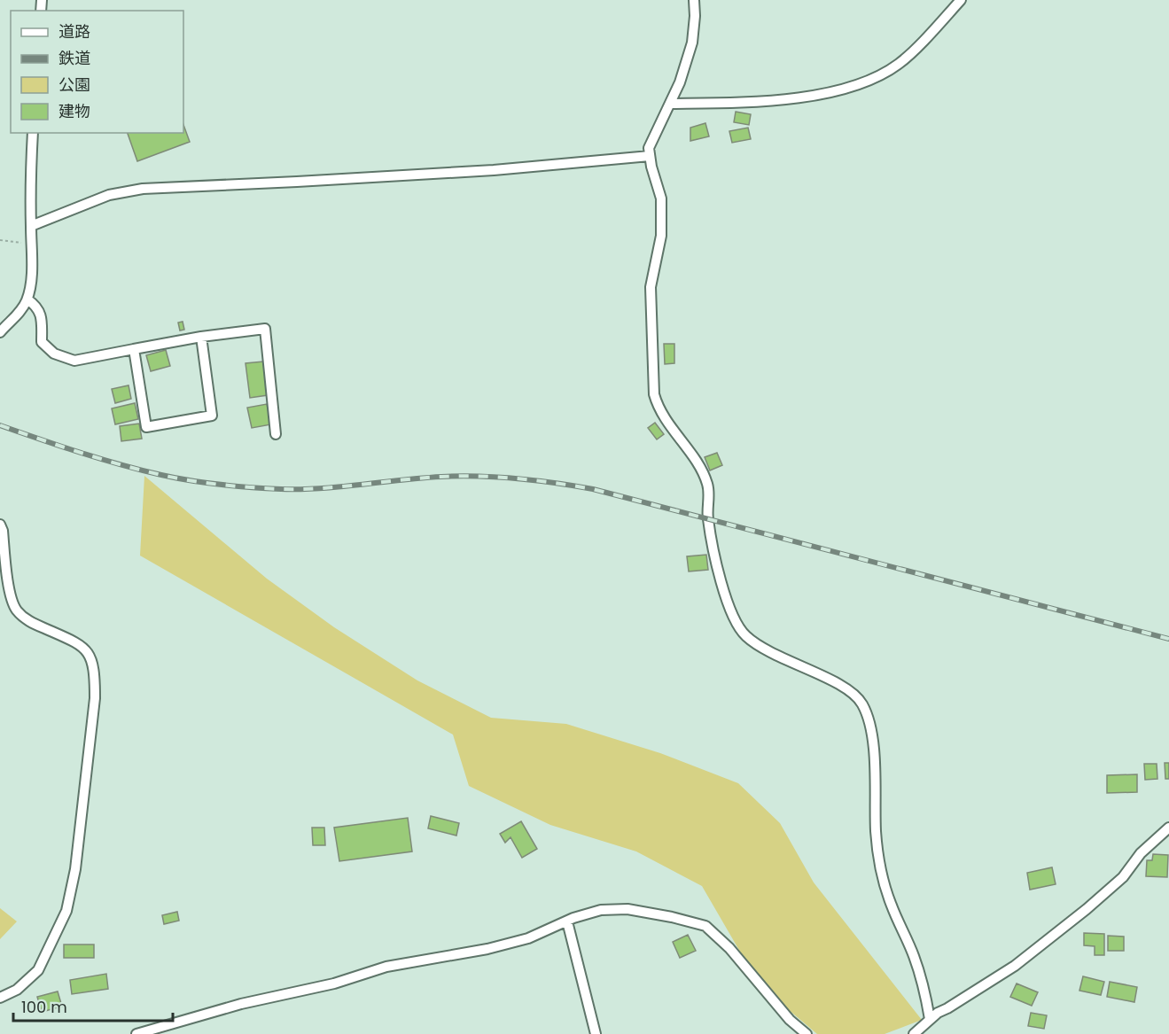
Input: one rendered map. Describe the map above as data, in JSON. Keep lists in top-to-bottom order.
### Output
{
  "legend": [
    "道路",
    "鉄道",
    "公園",
    "建物"
  ],
  "scale_bar": "100 m"
}
